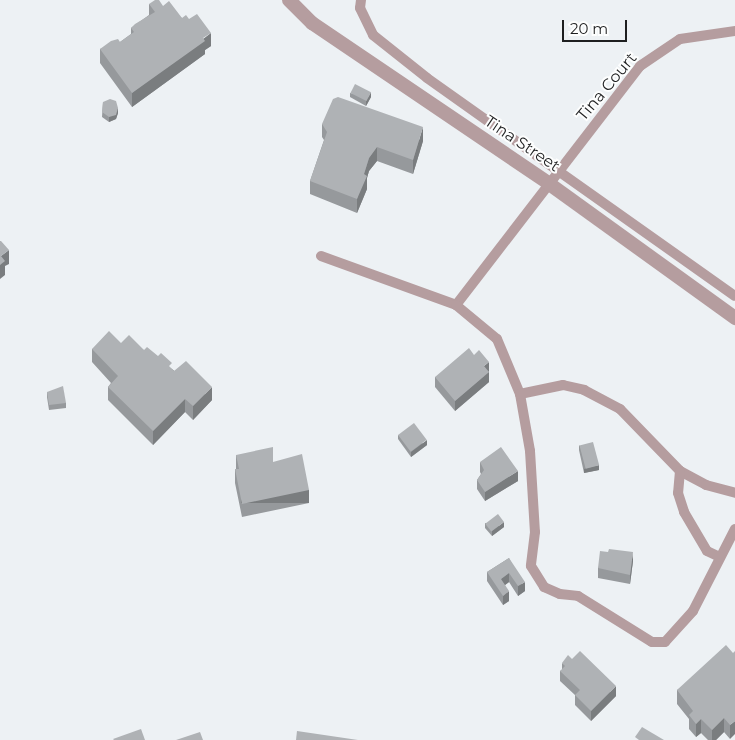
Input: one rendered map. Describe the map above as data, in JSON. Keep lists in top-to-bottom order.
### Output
{
  "streets": {
    "street": ["Tina Street"],
    "lane": ["Tina Court"]
  },
  "crossings": [
    ["Tina Court", "Tina Street"]
  ],
  "scale_bar": "20 m"
}
